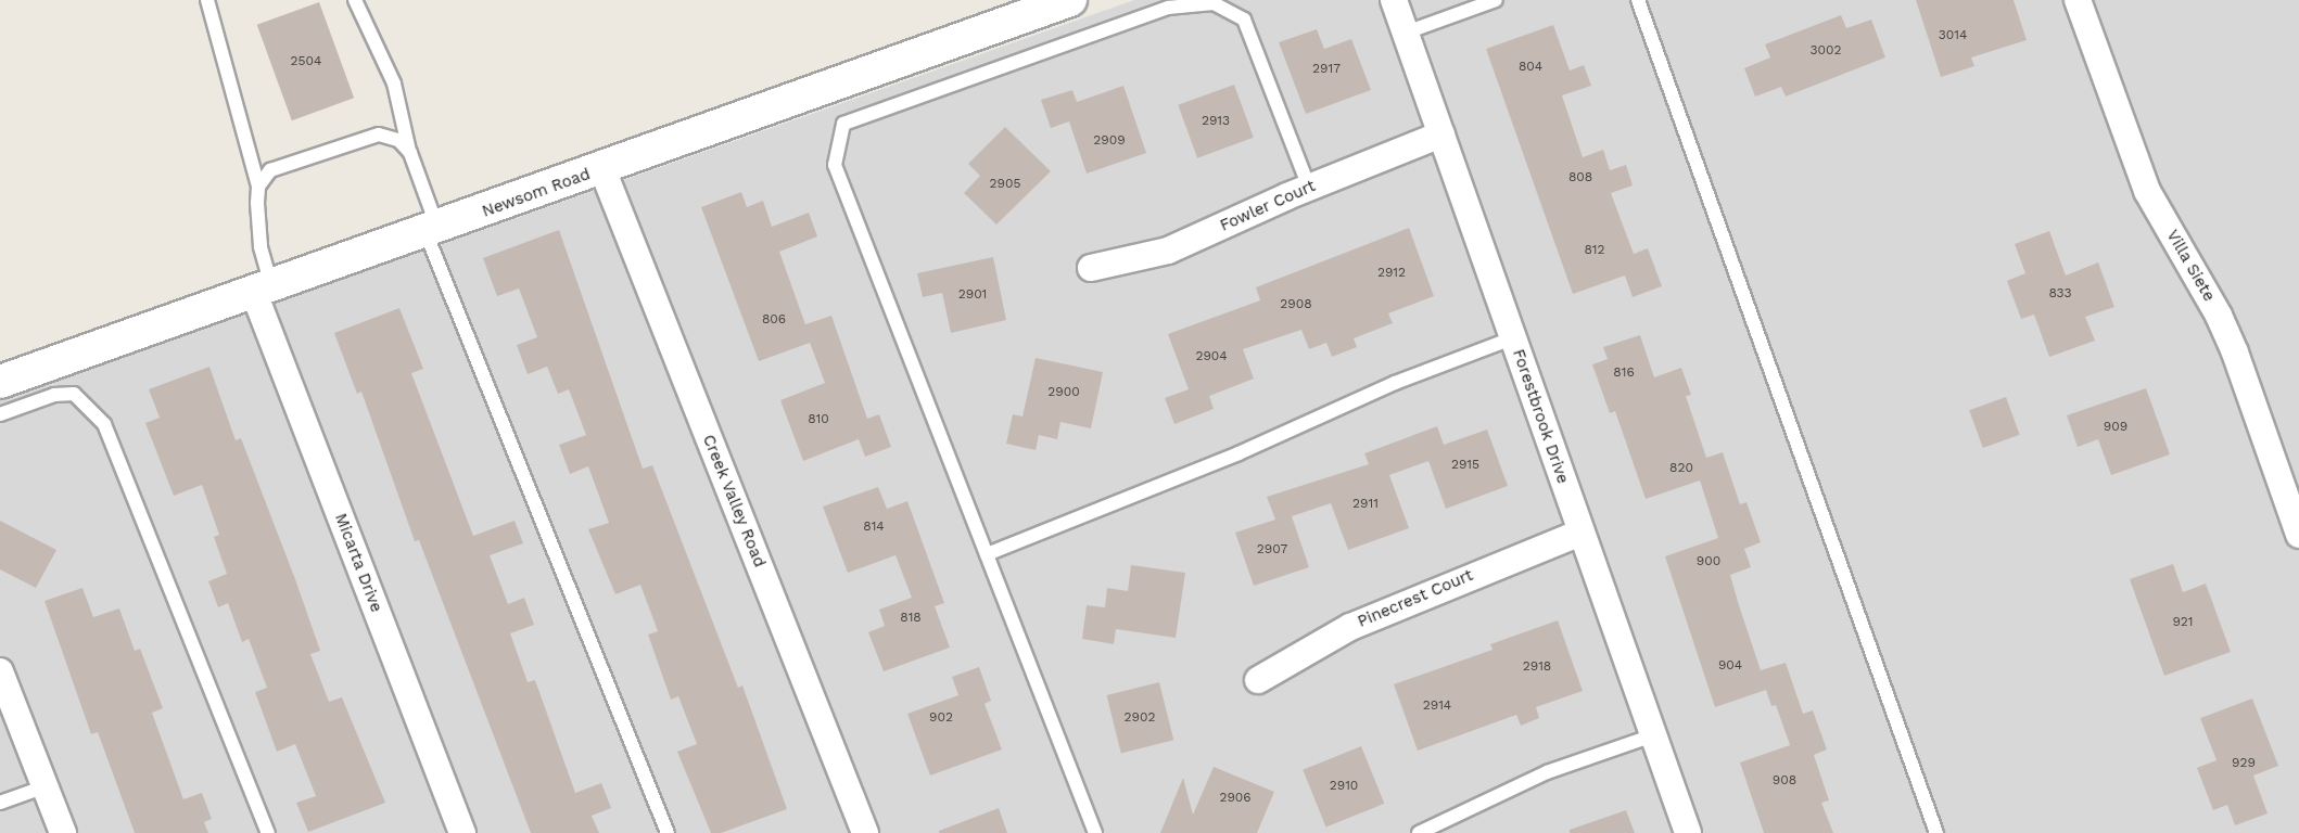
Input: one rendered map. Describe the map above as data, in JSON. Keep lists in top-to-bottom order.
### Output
{
  "streets": {
    "street": [
      "Newsom Road",
      "Fowler Court",
      "Villa Siete",
      "Forestbrook Drive",
      "Creek Valley Road",
      "Micarta Drive",
      "Pinecrest Court"
    ]
  },
  "crossings": [
    ["Newsom Road", "Creek Valley Road"],
    ["Newsom Road", "Micarta Drive"],
    ["Fowler Court", "Forestbrook Drive"],
    ["Forestbrook Drive", "Pinecrest Court"]
  ],
  "house_numbers": [
    "3014",
    "3002",
    "2504",
    "804",
    "2917",
    "2913",
    "2909",
    "808",
    "2905",
    "812",
    "2912",
    "833",
    "2901",
    "2908",
    "806",
    "2904",
    "816",
    "2900",
    "810",
    "909",
    "2915",
    "820",
    "2911",
    "814",
    "2907",
    "900",
    "818",
    "921",
    "904",
    "2918",
    "2914",
    "902",
    "2902",
    "929",
    "908",
    "2910",
    "2906"
  ]
}
